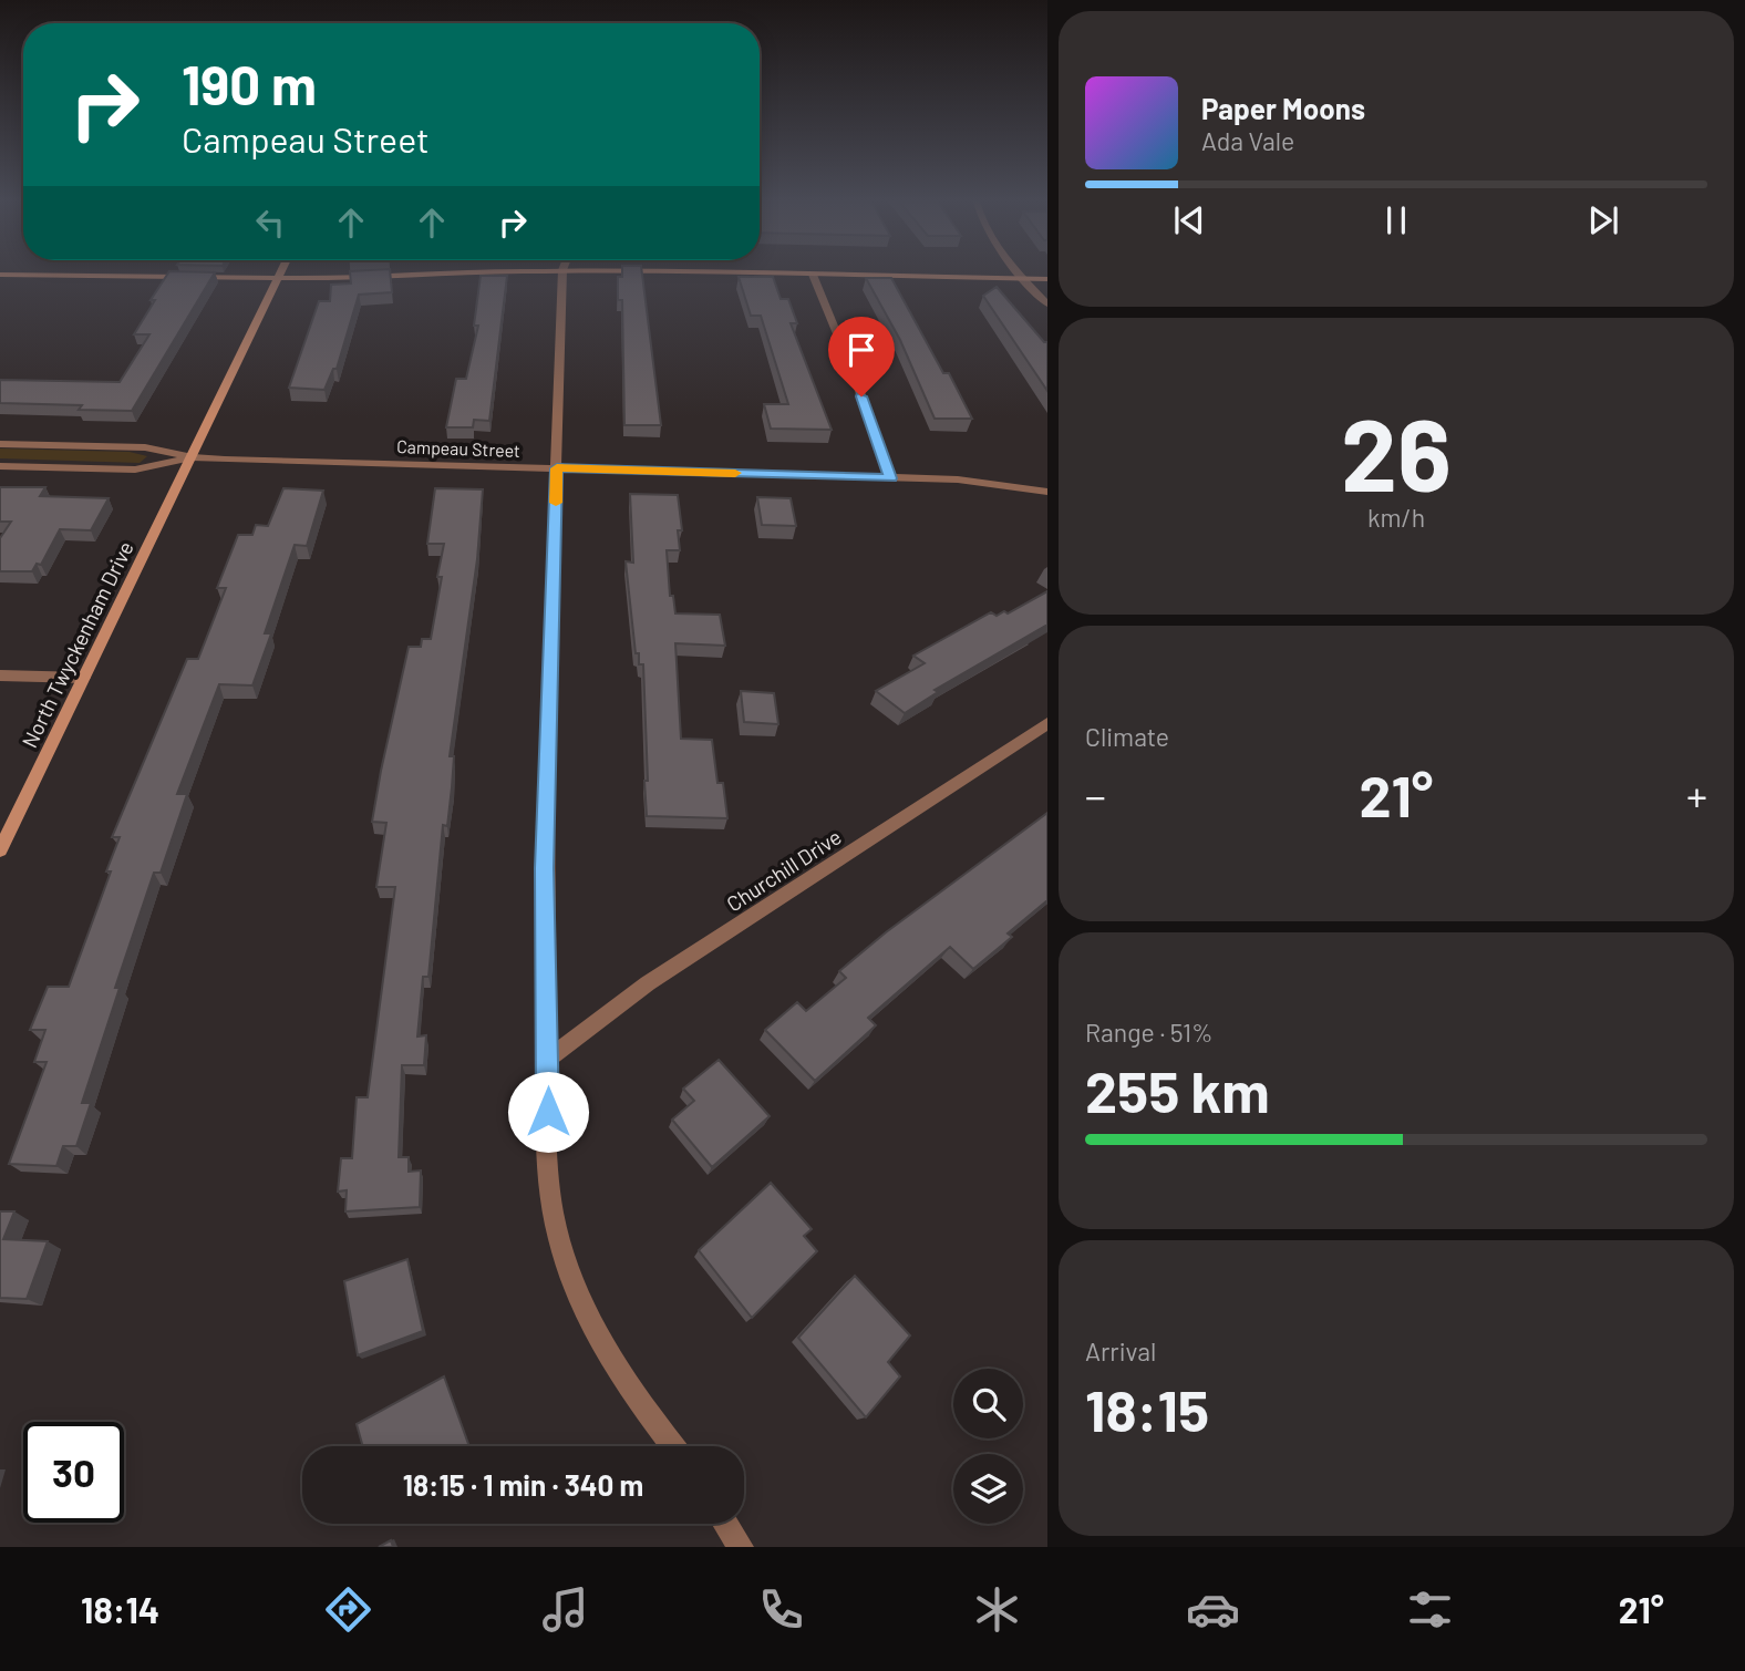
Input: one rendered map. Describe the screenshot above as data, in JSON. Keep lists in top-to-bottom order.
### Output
{
  "streets": {
    "street": ["Campeau Street", "North Twyckenham Drive", "Churchill Drive"]
  },
  "crossings": [
    ["Campeau Street", "North Twyckenham Drive"]
  ],
  "page": {
    "turn": ["190 m", "Campeau Street"],
    "song": ["Paper Moons", "Ada Vale"],
    "tile": [
      ["26", "km/h"],
      "Climate",
      ["Range · 51%", "255 km"],
      ["Arrival", "18:15"]
    ],
    "heat": ["−", "21°", "+"],
    "limit": "30",
    "trip": "18:15 · 1 min · 340 m",
    "tabs": ["18:14", "21°"]
  }
}
